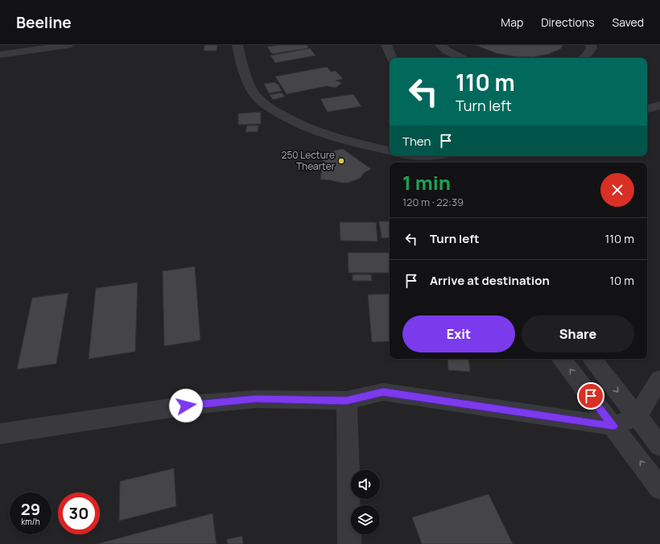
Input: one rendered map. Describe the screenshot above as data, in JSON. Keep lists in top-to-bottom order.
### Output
{
  "places": ["250 Lecture Thearter"],
  "page": {
    "header": "Beeline",
    "nav": ["Map", "Directions", "Saved"],
    "turn": ["110 m", "Turn left"],
    "then": "Then",
    "heading": ["1 min", "120 m · 22:39"],
    "list": [
      {
        "name": "Turn left",
        "value": "110 m"
      },
      {
        "name": "Arrive at destination",
        "value": "10 m"
      }
    ],
    "buttons": ["Exit", "Share"],
    "speed": "29 km/h",
    "limit": "30"
  }
}
